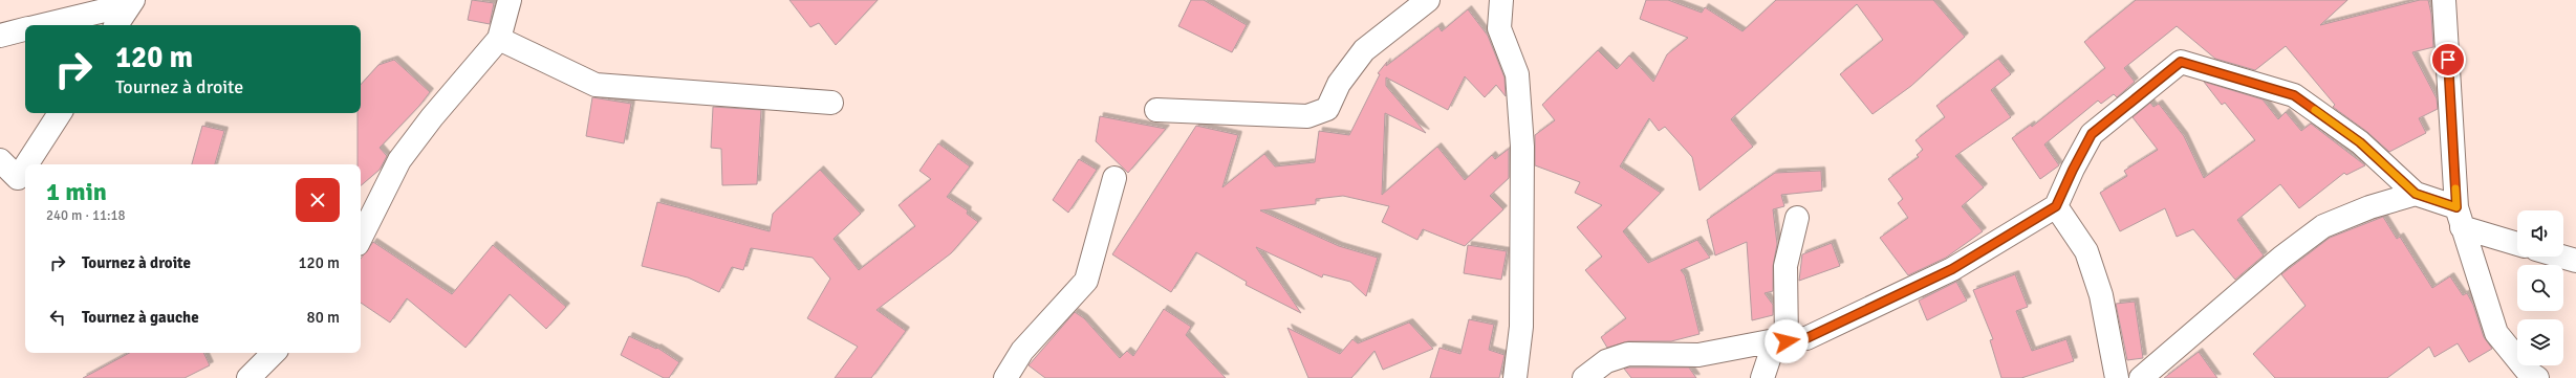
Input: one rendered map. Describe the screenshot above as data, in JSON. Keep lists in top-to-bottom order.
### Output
{
  "page": {
    "turn": ["120 m", "Tournez à droite"],
    "heading": ["1 min", "240 m · 11:18"],
    "list": [
      {
        "name": "Tournez à droite",
        "value": "120 m"
      },
      {
        "name": "Tournez à gauche",
        "value": "80 m"
      }
    ]
  }
}
